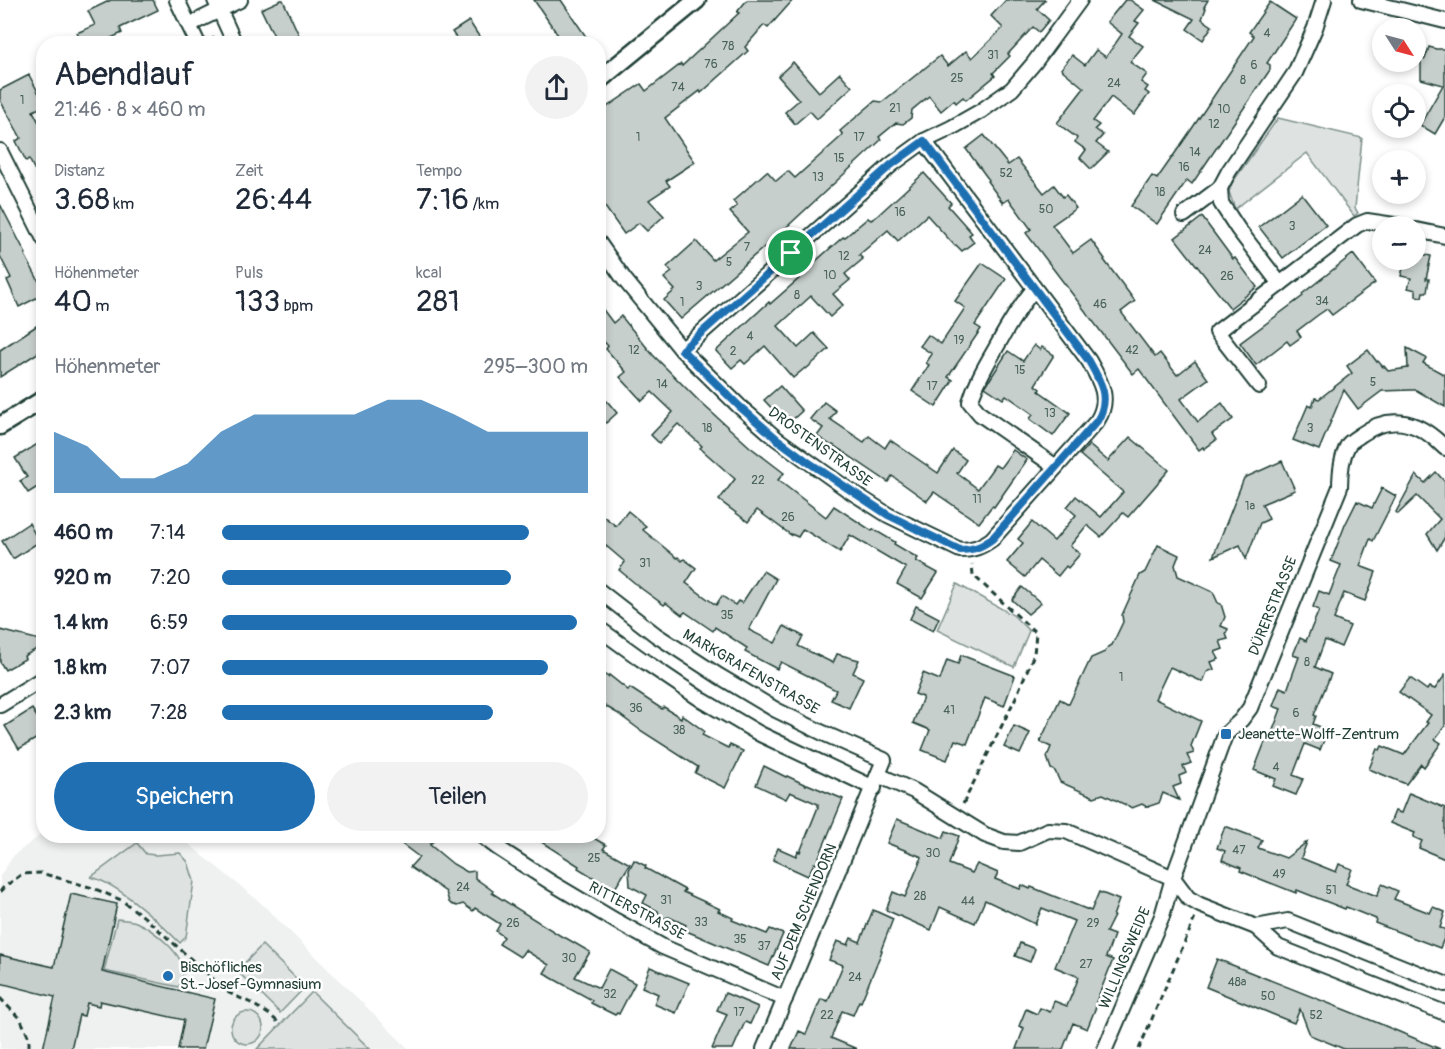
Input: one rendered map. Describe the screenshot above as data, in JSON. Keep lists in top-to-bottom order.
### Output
{
  "streets": {
    "street": [
      "DROSTENSTRASSE",
      "DÜRERSTRASSE",
      "MARKGRAFENSTRASSE",
      "RITTERSTRASSE",
      "AUF DEM SCHENDORN",
      "WILLINGSWEIDE"
    ]
  },
  "crossings": [
    ["DÜRERSTRASSE", "WILLINGSWEIDE"],
    ["MARKGRAFENSTRASSE", "AUF DEM SCHENDORN"],
    ["RITTERSTRASSE", "AUF DEM SCHENDORN"]
  ],
  "places": {
    "transit": ["Jeanette-Wolff-Zentrum"],
    "other": ["Bischöfliches St.-Josef-Gymnasium"]
  },
  "house_numbers": [
    "4",
    "78",
    "31",
    "76",
    "6",
    "25",
    "8",
    "24",
    "74",
    "1",
    "21",
    "10",
    "12",
    "1",
    "17",
    "14",
    "15",
    "16",
    "52",
    "13",
    "18",
    "50",
    "16",
    "3",
    "7",
    "24",
    "12",
    "5",
    "10",
    "26",
    "3",
    "8",
    "34",
    "1",
    "46",
    "4",
    "19",
    "12",
    "42",
    "2",
    "15",
    "5",
    "14",
    "17",
    "13",
    "18",
    "3",
    "22",
    "11",
    "1a",
    "26",
    "31",
    "35",
    "8",
    "1",
    "36",
    "41",
    "6",
    "38",
    "4",
    "47",
    "30",
    "25",
    "49",
    "24",
    "51",
    "28",
    "31",
    "44",
    "33",
    "26",
    "29",
    "35",
    "37",
    "30",
    "27",
    "24",
    "48a",
    "32",
    "50",
    "17",
    "22",
    "52"
  ],
  "north": "bottom right",
  "page": {
    "map_buttons": ["+", "−"],
    "heading": ["Abendlauf", "21:46 · 8 × 460 m"],
    "stats": [
      ["Distanz", "3.68 km"],
      ["Zeit", "26:44"],
      ["Tempo", "7:16 /km"],
      ["Höhenmeter", "40 m"],
      ["Puls", "133 bpm"],
      ["kcal", "281"]
    ],
    "chart": ["Höhenmeter", "295–300 m"],
    "list": [
      {
        "name": "460 m",
        "note": "7:14"
      },
      {
        "name": "920 m",
        "note": "7:20"
      },
      {
        "name": "1.4 km",
        "note": "6:59"
      },
      {
        "name": "1.8 km",
        "note": "7:07"
      },
      {
        "name": "2.3 km",
        "note": "7:28"
      }
    ],
    "buttons": ["Speichern", "Teilen"]
  }
}
